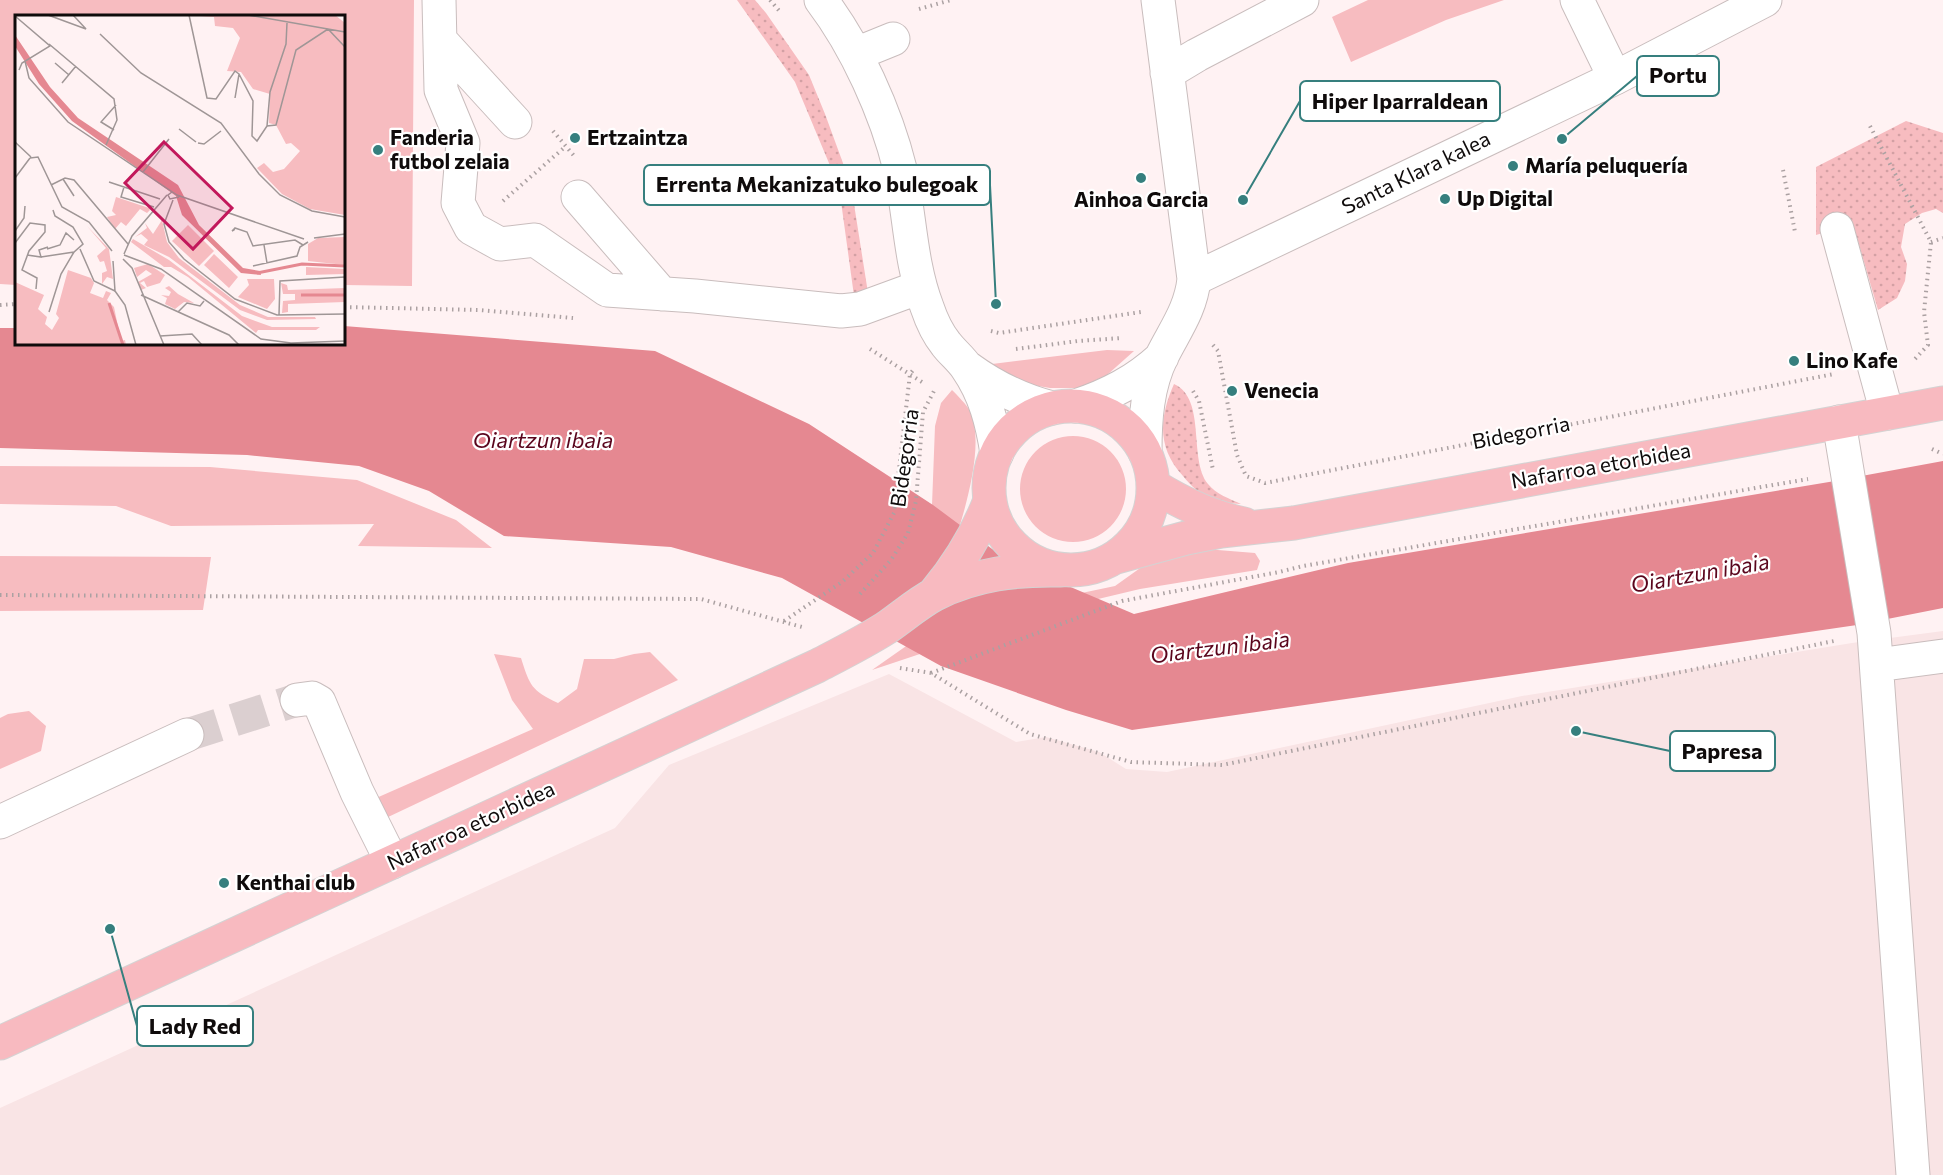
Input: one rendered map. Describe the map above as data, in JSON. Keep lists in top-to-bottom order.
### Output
{
  "streets": {
    "main road": ["Nafarroa etorbidea"],
    "street": ["Santa Klara kalea"],
    "path": ["Bidegorria"]
  },
  "water": ["Oiartzun ibaia"],
  "places": [
    "Ertzaintza",
    "Portu",
    "Fanderia futbol zelaia",
    "María peluquería",
    "Ainhoa Garcia",
    "Up Digital",
    "Hiper Iparraldean",
    "Errenta Mekanizatuko bulegoak",
    "Lino Kafe",
    "Venecia",
    "Papresa",
    "Kenthai club",
    "Lady Red"
  ]
}
